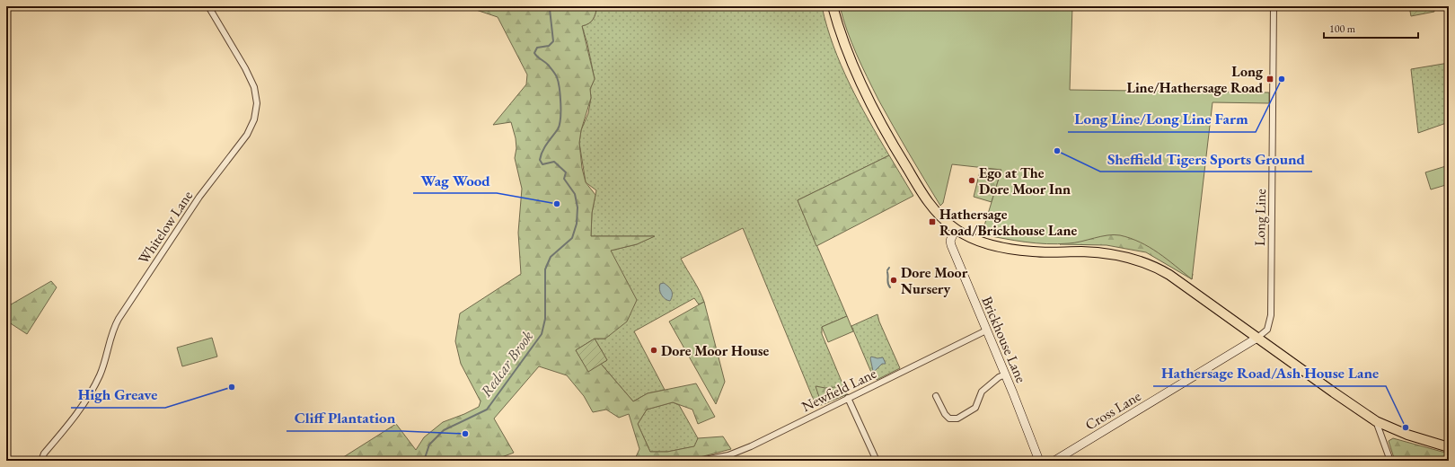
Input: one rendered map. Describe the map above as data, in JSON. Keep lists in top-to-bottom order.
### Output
{
  "streets": {
    "street": [
      "Long Line",
      "Whitelow Lane",
      "Brickhouse Lane",
      "Newfield Lane",
      "Cross Lane"
    ]
  },
  "crossings": [
    ["Long Line", "Cross Lane"],
    ["Brickhouse Lane", "Newfield Lane"]
  ],
  "water": ["Redcar Brook"],
  "places": {
    "transit": ["Long Line/Hathersage Road", "Hathersage Road/Brickhouse Lane"],
    "other": [
      "Long Line/Long Line Farm",
      "Sheffield Tigers Sports Ground",
      "Ego at The Dore Moor Inn",
      "Wag Wood",
      "Dore Moor Nursery",
      "Dore Moor House",
      "High Greave",
      "Hathersage Road/Ash House Lane",
      "Cliff Plantation"
    ]
  },
  "scale_bar": "100 m"
}
